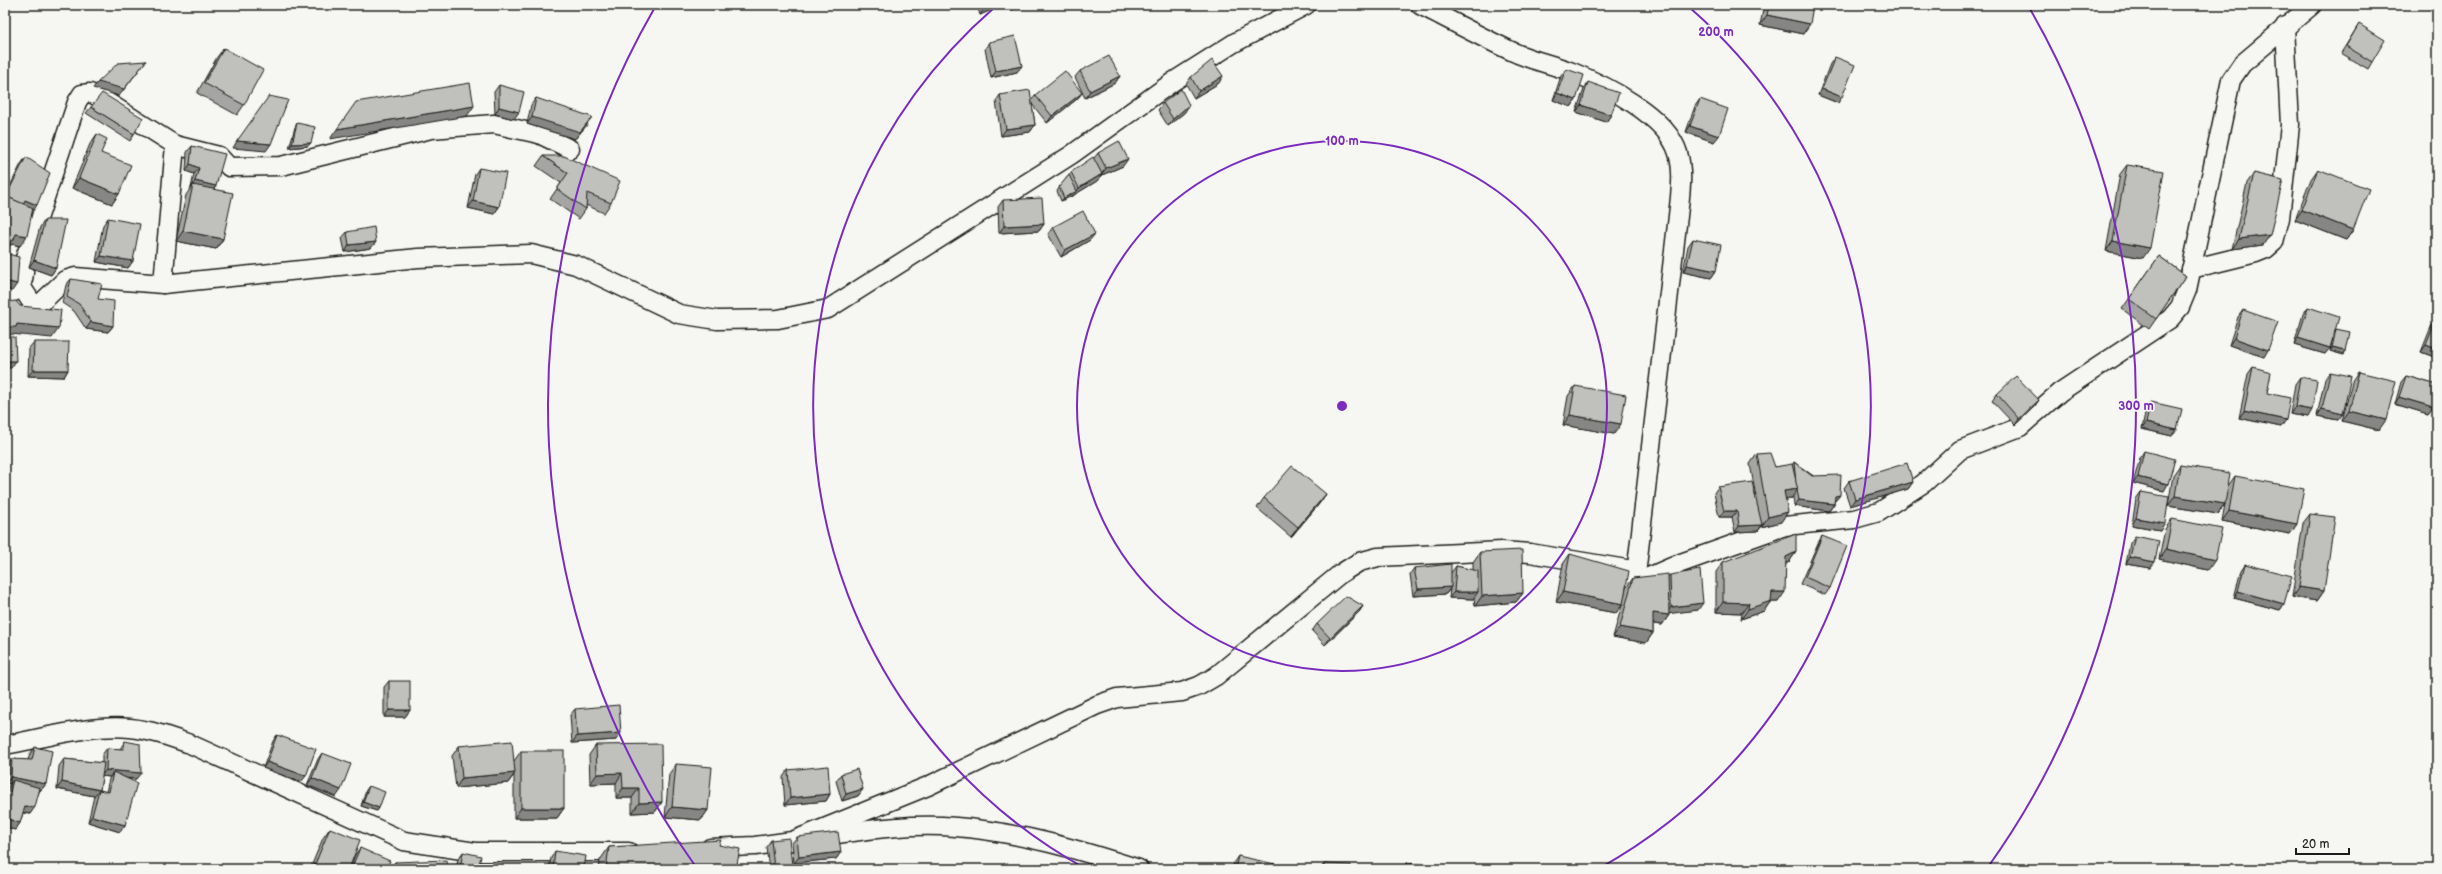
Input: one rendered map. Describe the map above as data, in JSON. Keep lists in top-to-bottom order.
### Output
{
  "scale_bar": "20 m",
  "rings": ["200 m", "100 m", "300 m"]
}
